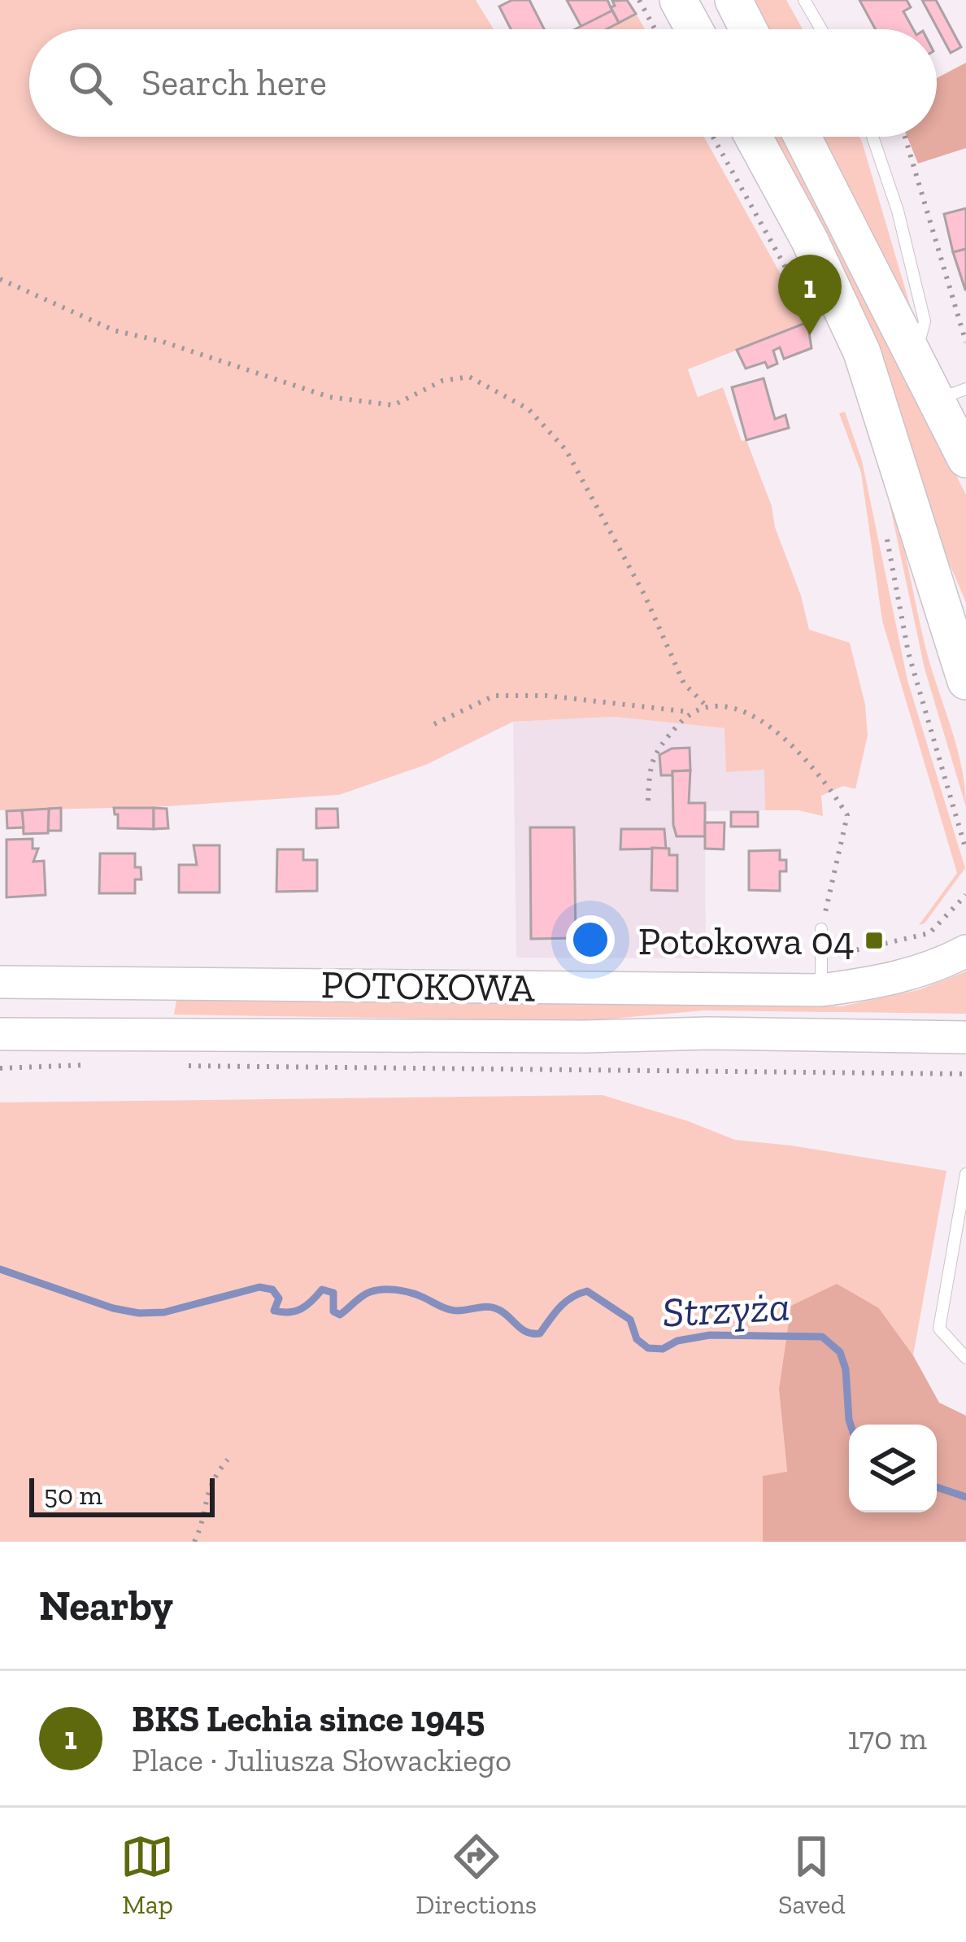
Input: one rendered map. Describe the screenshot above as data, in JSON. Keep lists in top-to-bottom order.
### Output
{
  "streets": {
    "main road": ["POTOKOWA"]
  },
  "water": ["Strzyża"],
  "places": {
    "transit": ["Potokowa 04"]
  },
  "scale_bar": "50 m",
  "page": {
    "search": "Search here",
    "pins": "1",
    "scale": "50 m",
    "heading": "Nearby",
    "list": [
      {
        "mark": "1",
        "name": "BKS Lechia since 1945",
        "note": "Place · Juliusza Słowackiego",
        "value": "170 m"
      }
    ],
    "nav": ["Map", "Directions", "Saved"]
  }
}
